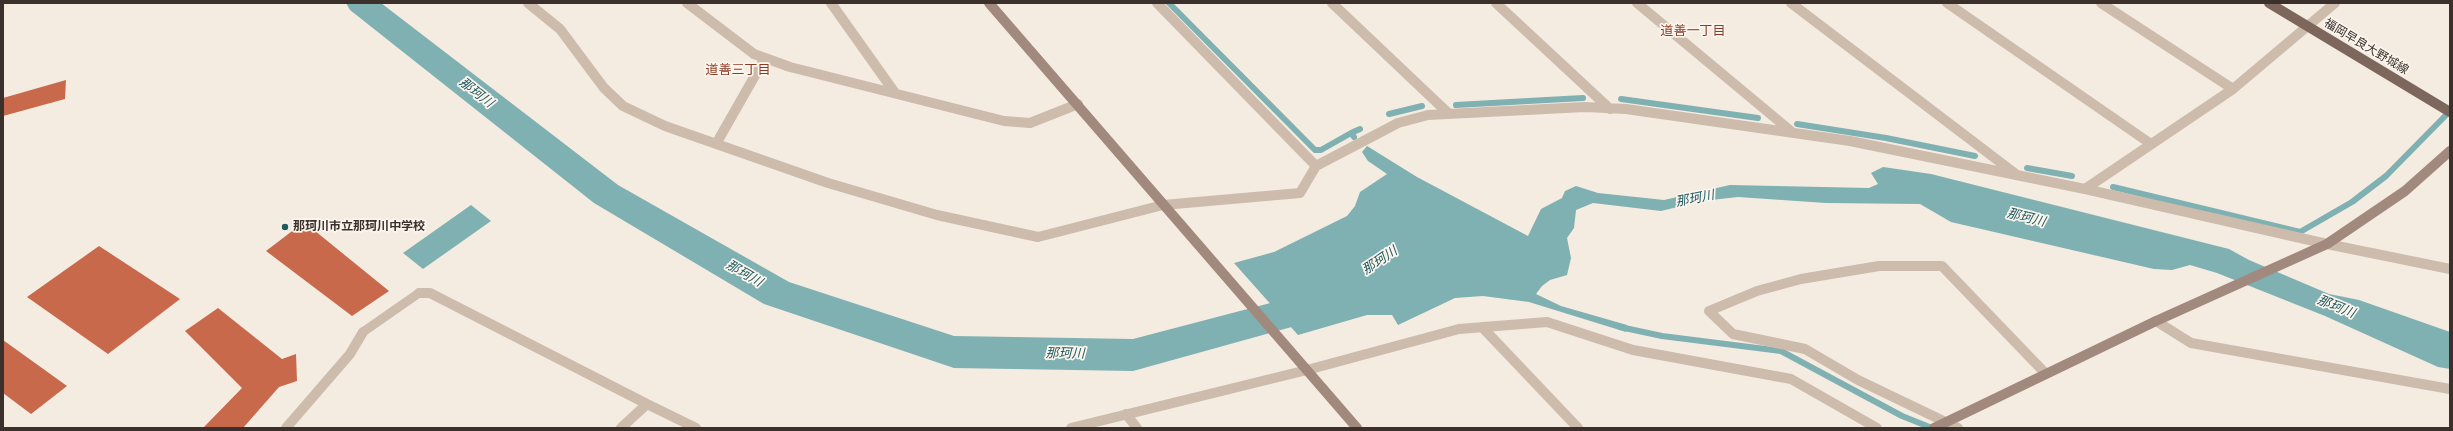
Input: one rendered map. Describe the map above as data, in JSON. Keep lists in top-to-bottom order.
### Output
{
  "streets": {
    "main road": ["福岡早良大野城線"]
  },
  "districts": ["道善一丁目", "道善三丁目"],
  "water": ["那珂川"],
  "places": ["那珂川市立那珂川中学校"]
}
